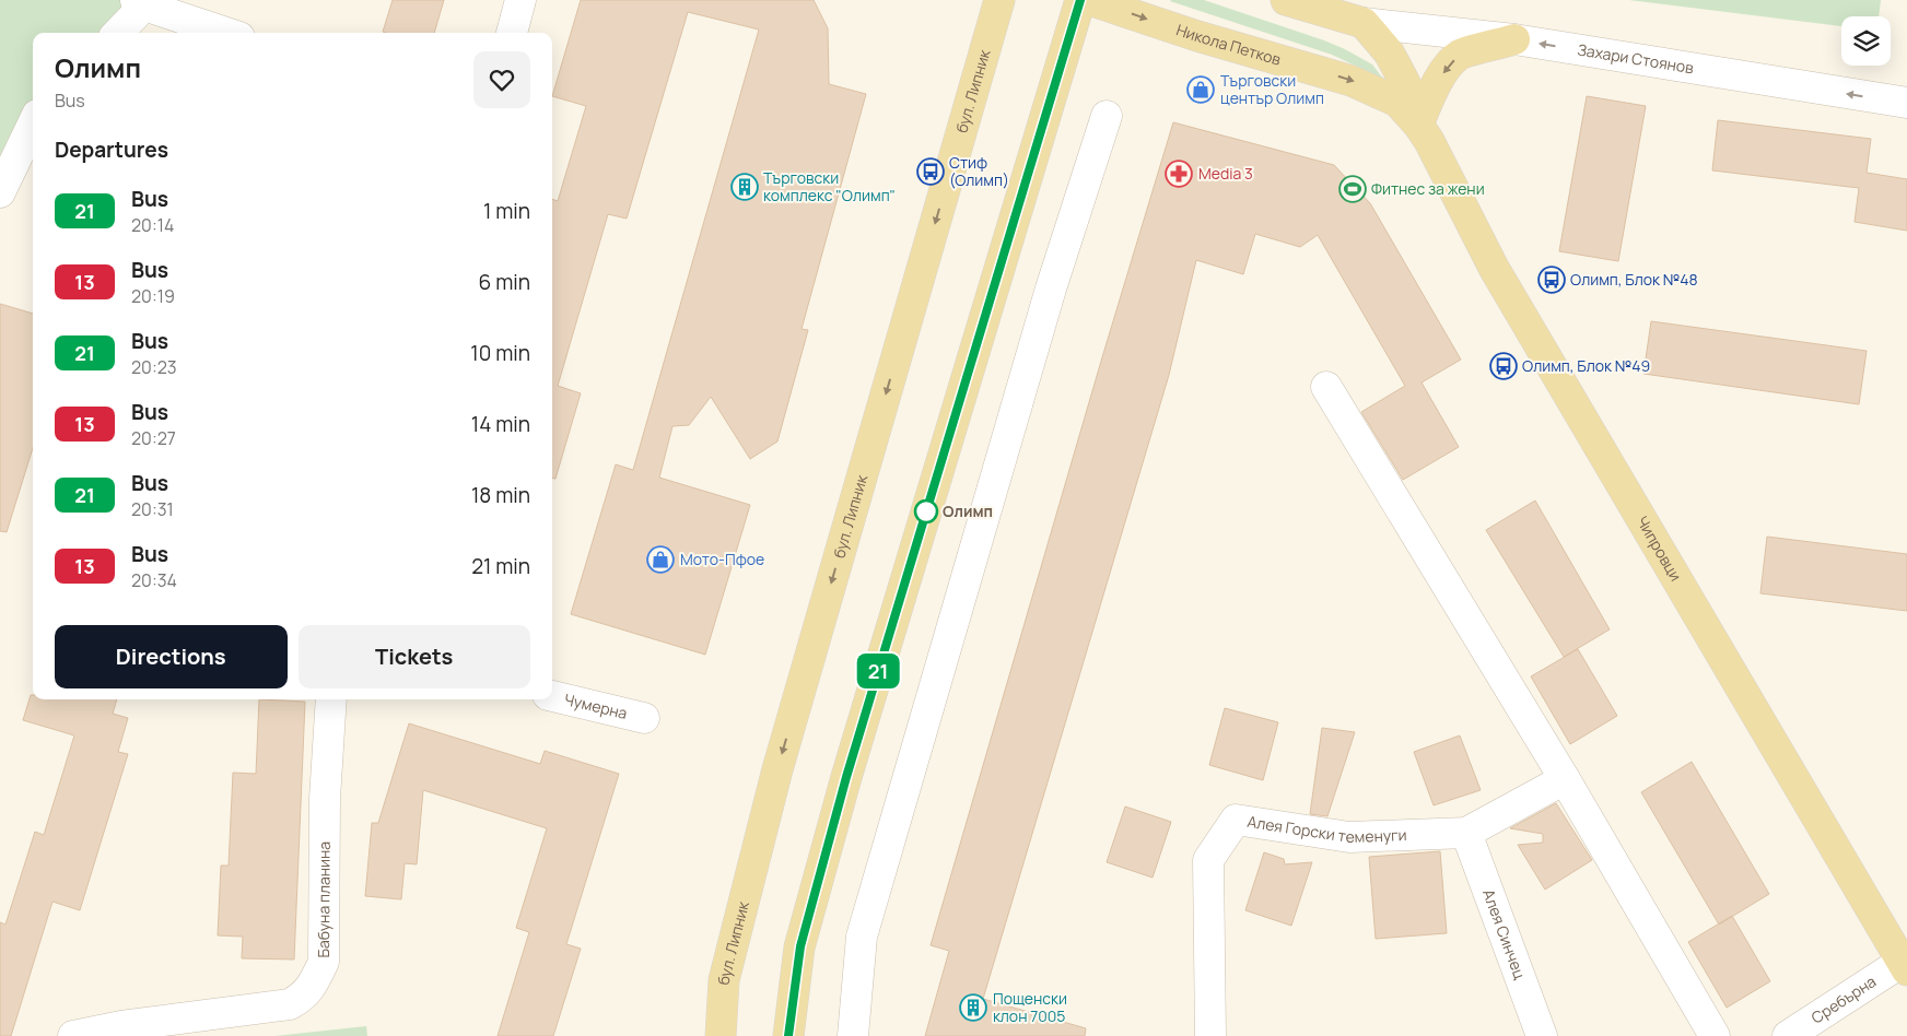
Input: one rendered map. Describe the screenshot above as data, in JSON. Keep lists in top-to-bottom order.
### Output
{
  "streets": {
    "main road": ["Никола Петков", "бул. Липник", "Чипровци"],
    "street": [
      "Захари Стоянов",
      "Чумерна",
      "Алея Горски теменуги",
      "Бабуна планина",
      "Алея Синчец",
      "Сребърна"
    ]
  },
  "crossings": [
    ["Никола Петков", "Чипровци"],
    ["Чипровци", "Сребърна"],
    ["Алея Горски теменуги", "Алея Синчец"]
  ],
  "one_way": ["Никола Петков", "Захари Стоянов"],
  "places": {
    "shop": ["Търговски център Олимп", "Мото-Пфое"],
    "bus stop": ["Стиф (Олимп)", "Олимп, Блок №48", "Олимп, Блок №49"],
    "pharmacy": ["Media 3"],
    "building": ["Търговски комплекс \"Олимп\"", "Пощенски клон 7005"],
    "sports": ["Фитнес за жени"],
    "other": ["Олимп"]
  },
  "lines": ["bus line 21"],
  "page": {
    "on_map": "21",
    "heading": [
      ["Олимп", "Bus"],
      "Departures"
    ],
    "list": [
      {
        "mark": "21",
        "name": "Bus",
        "note": "20:14",
        "value": "1 min"
      },
      {
        "mark": "13",
        "name": "Bus",
        "note": "20:19",
        "value": "6 min"
      },
      {
        "mark": "21",
        "name": "Bus",
        "note": "20:23",
        "value": "10 min"
      },
      {
        "mark": "13",
        "name": "Bus",
        "note": "20:27",
        "value": "14 min"
      },
      {
        "mark": "21",
        "name": "Bus",
        "note": "20:31",
        "value": "18 min"
      },
      {
        "mark": "13",
        "name": "Bus",
        "note": "20:34",
        "value": "21 min"
      }
    ],
    "buttons": ["Directions", "Tickets"]
  }
}
